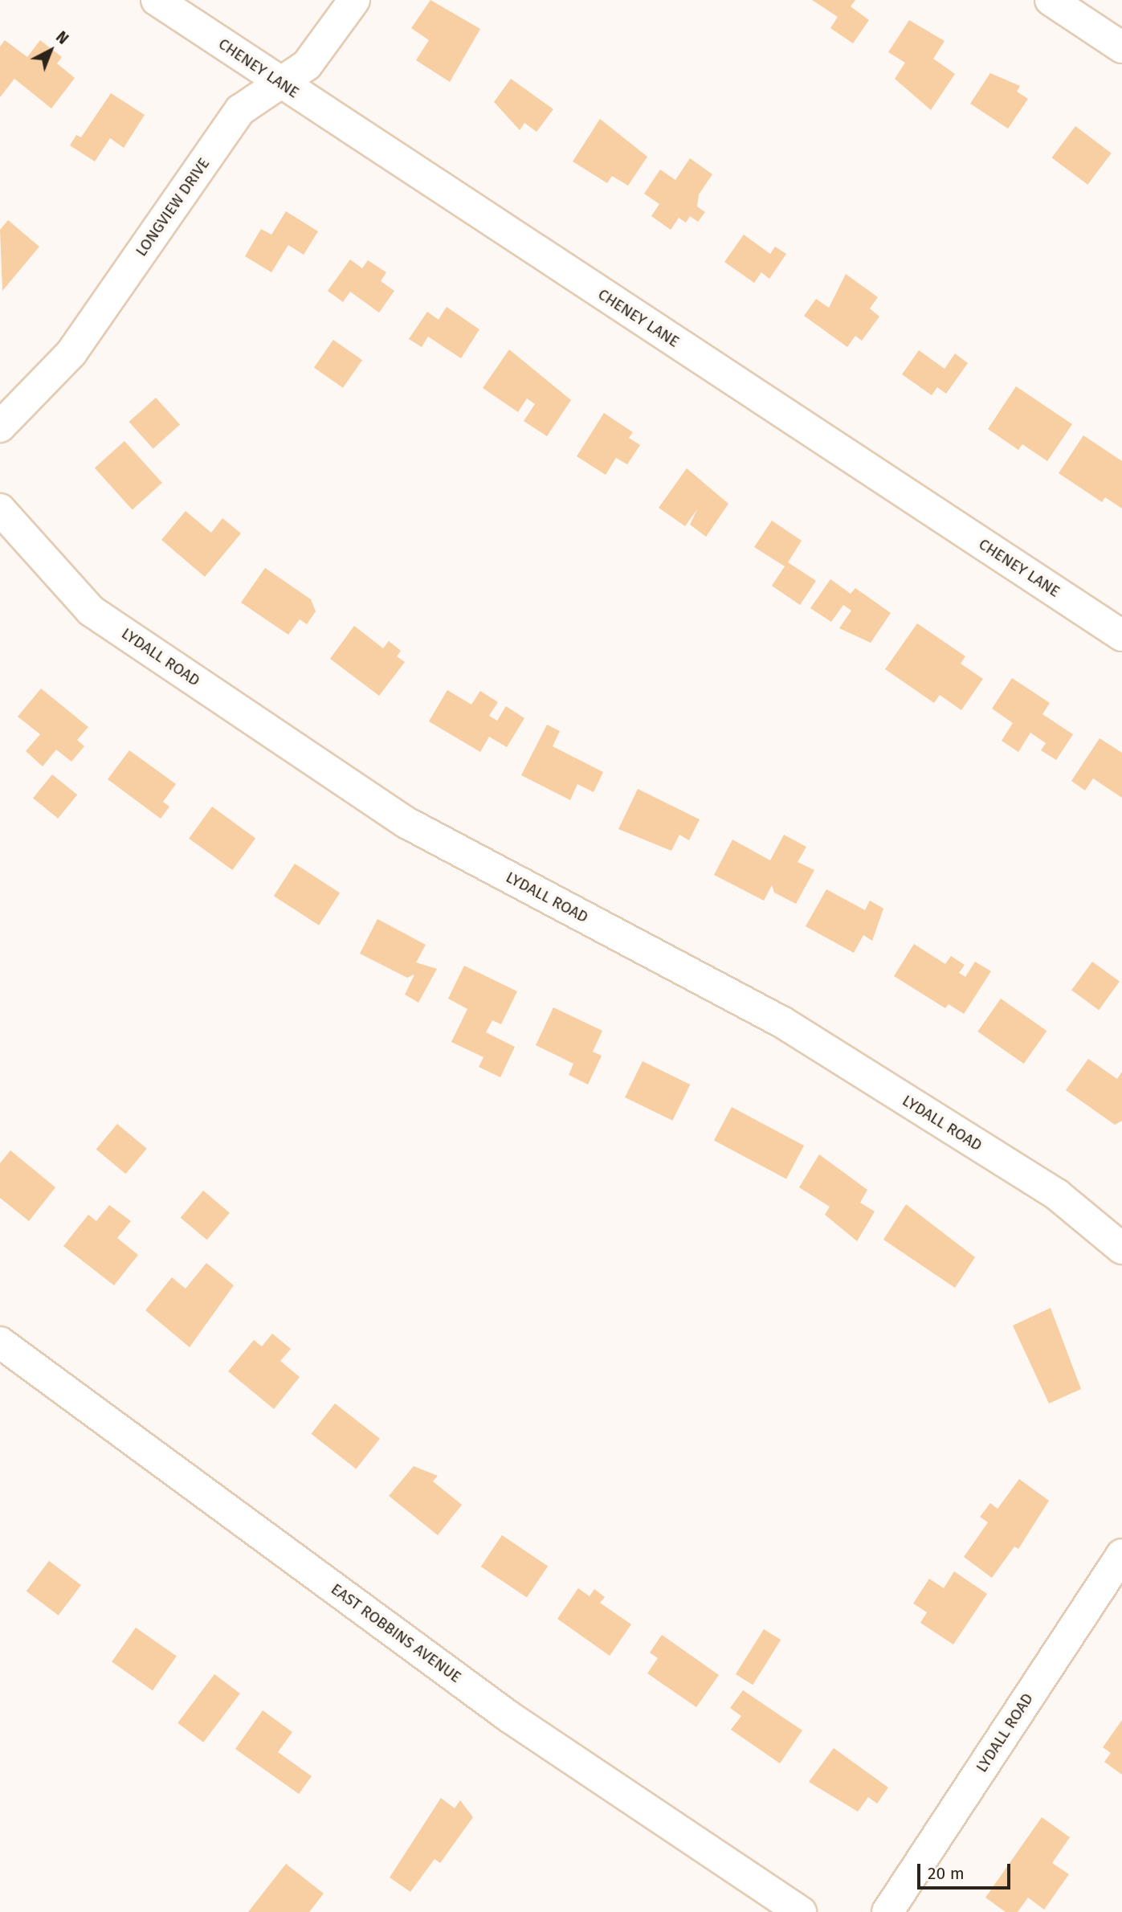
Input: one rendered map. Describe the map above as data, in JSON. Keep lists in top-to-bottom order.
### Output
{
  "streets": {
    "street": [
      "CHENEY LANE",
      "LONGVIEW DRIVE",
      "LYDALL ROAD",
      "EAST ROBBINS AVENUE"
    ]
  },
  "crossings": [
    ["CHENEY LANE", "LONGVIEW DRIVE"]
  ],
  "scale_bar": "20 m",
  "north": "top right"
}
